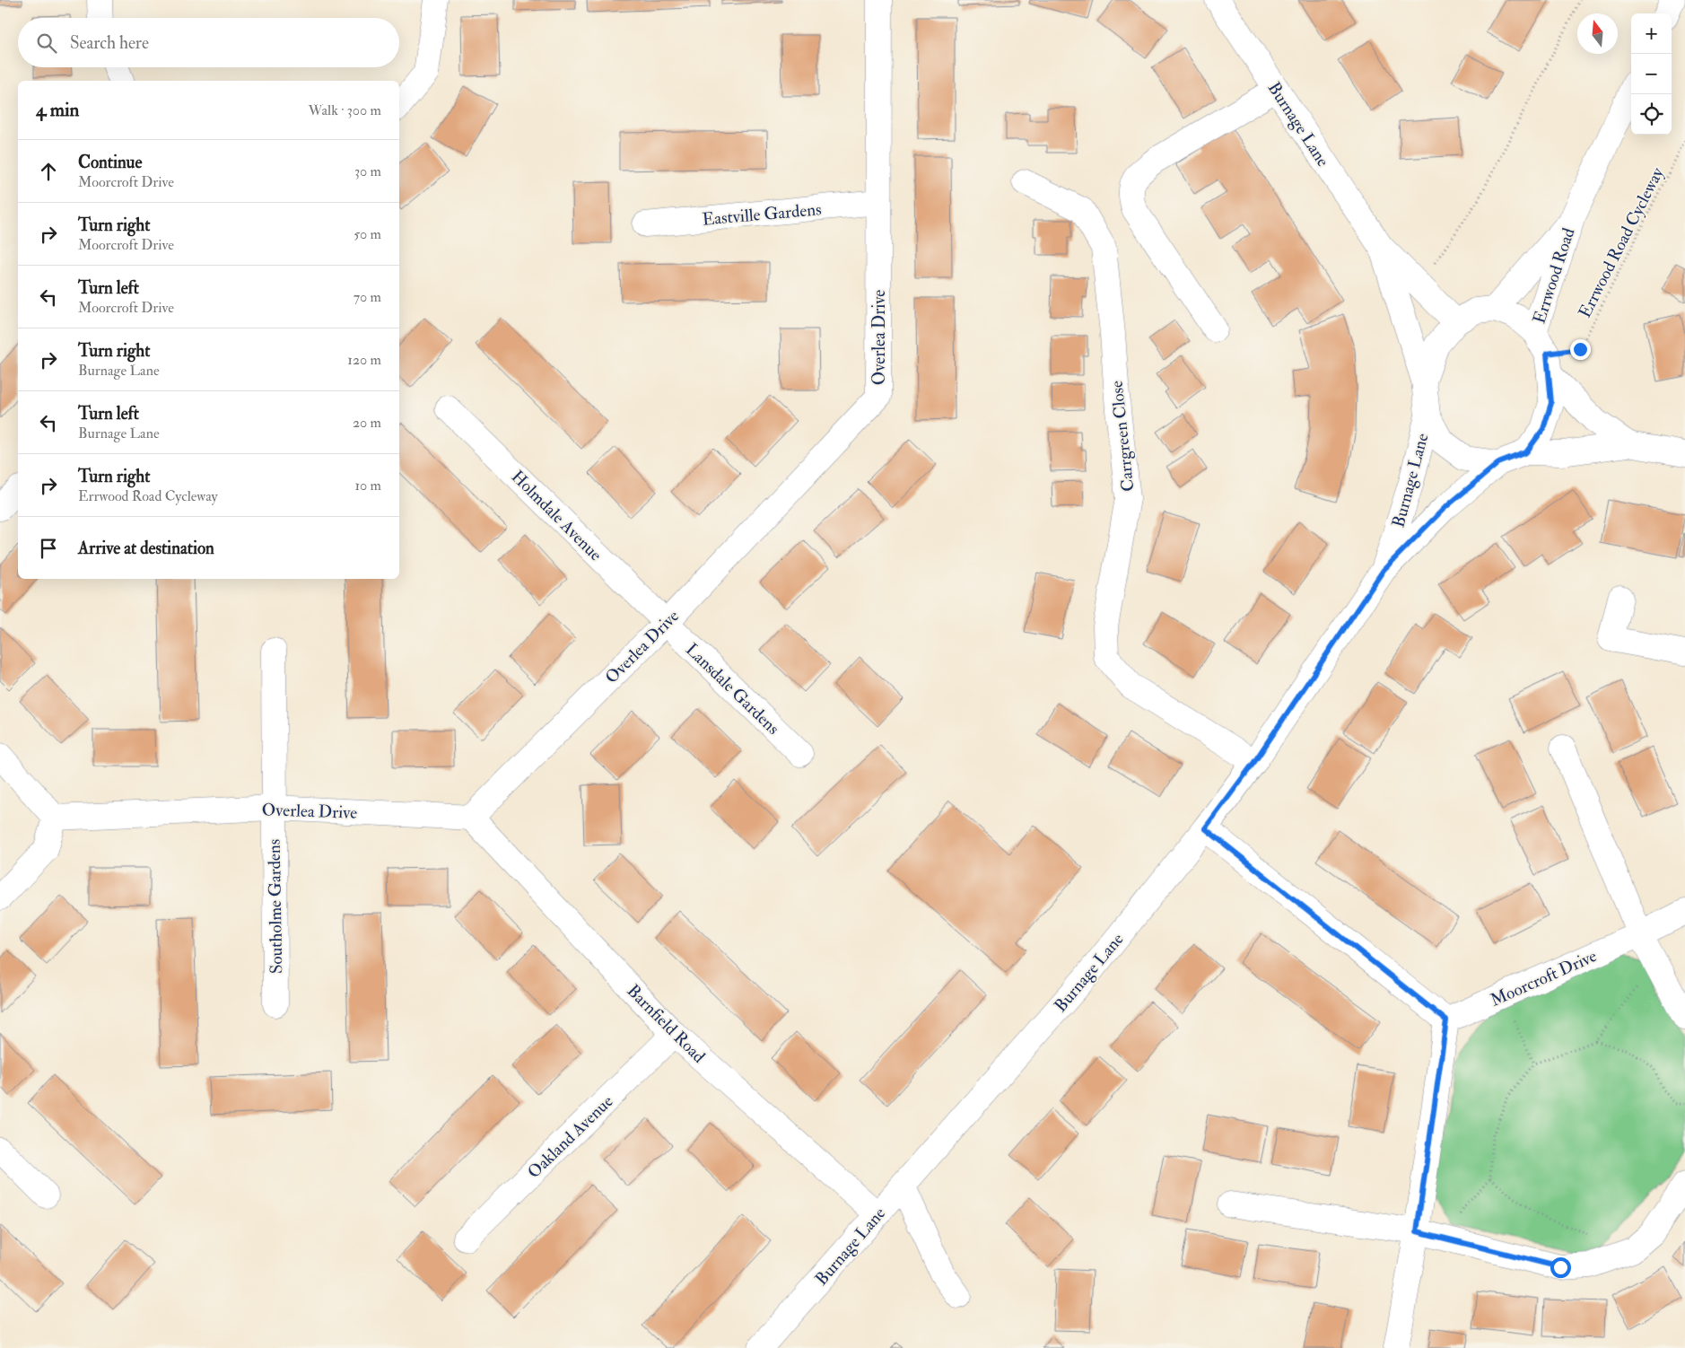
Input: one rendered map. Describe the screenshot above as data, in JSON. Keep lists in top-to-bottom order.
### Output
{
  "streets": {
    "street": [
      "Burnage Lane",
      "Eastville Gardens",
      "Errwood Road",
      "Overlea Drive",
      "Carrgreen Close",
      "Holmdale Avenue",
      "Lansdale Gardens",
      "Southolme Gardens",
      "Moorcroft Drive",
      "Barnfield Road",
      "Oakland Avenue"
    ],
    "path": ["Errwood Road Cycleway"]
  },
  "crossings": [
    ["Burnage Lane", "Errwood Road Cycleway"],
    ["Burnage Lane", "Errwood Road"],
    ["Burnage Lane", "Carrgreen Close"],
    ["Burnage Lane", "Barnfield Road"],
    ["Eastville Gardens", "Overlea Drive"],
    ["Errwood Road Cycleway", "Errwood Road"],
    ["Overlea Drive", "Holmdale Avenue"],
    ["Overlea Drive", "Lansdale Gardens"],
    ["Overlea Drive", "Southolme Gardens"],
    ["Overlea Drive", "Barnfield Road"],
    ["Holmdale Avenue", "Lansdale Gardens"],
    ["Barnfield Road", "Oakland Avenue"]
  ],
  "north": "top",
  "page": {
    "map_buttons": ["+", "−"],
    "search": "Search here",
    "heading": ["4 min", "Walk · 300 m"],
    "list": [
      ["Continue", "Moorcroft Drive", "30 m"],
      ["Turn right", "Moorcroft Drive", "50 m"],
      ["Turn left", "Moorcroft Drive", "70 m"],
      ["Turn right", "Burnage Lane", "120 m"],
      ["Turn left", "Burnage Lane", "20 m"],
      ["Turn right", "Errwood Road Cycleway", "10 m"],
      "Arrive at destination"
    ]
  }
}
